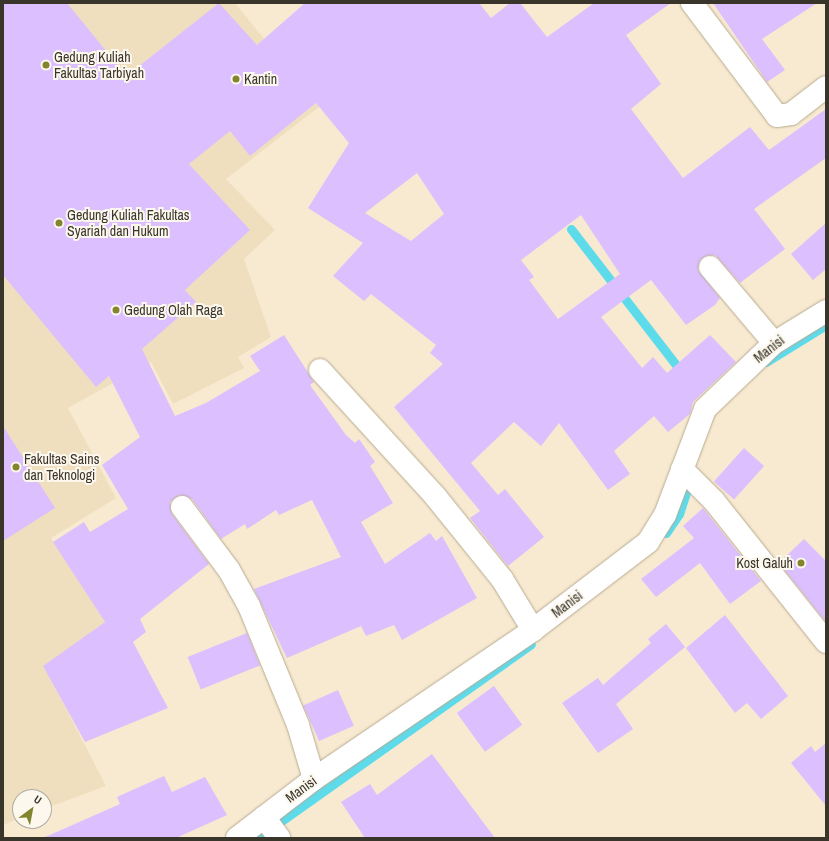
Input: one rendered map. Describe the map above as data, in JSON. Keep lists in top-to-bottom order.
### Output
{
  "streets": {
    "street": ["Manisi"]
  },
  "places": [
    "Gedung Kuliah Fakultas Tarbiyah",
    "Kantin",
    "Gedung Kuliah Fakultas Syariah dan Hukum",
    "Gedung Olah Raga",
    "Fakultas Sains dan Teknologi",
    "Kost Galuh"
  ],
  "north": "top right"
}
